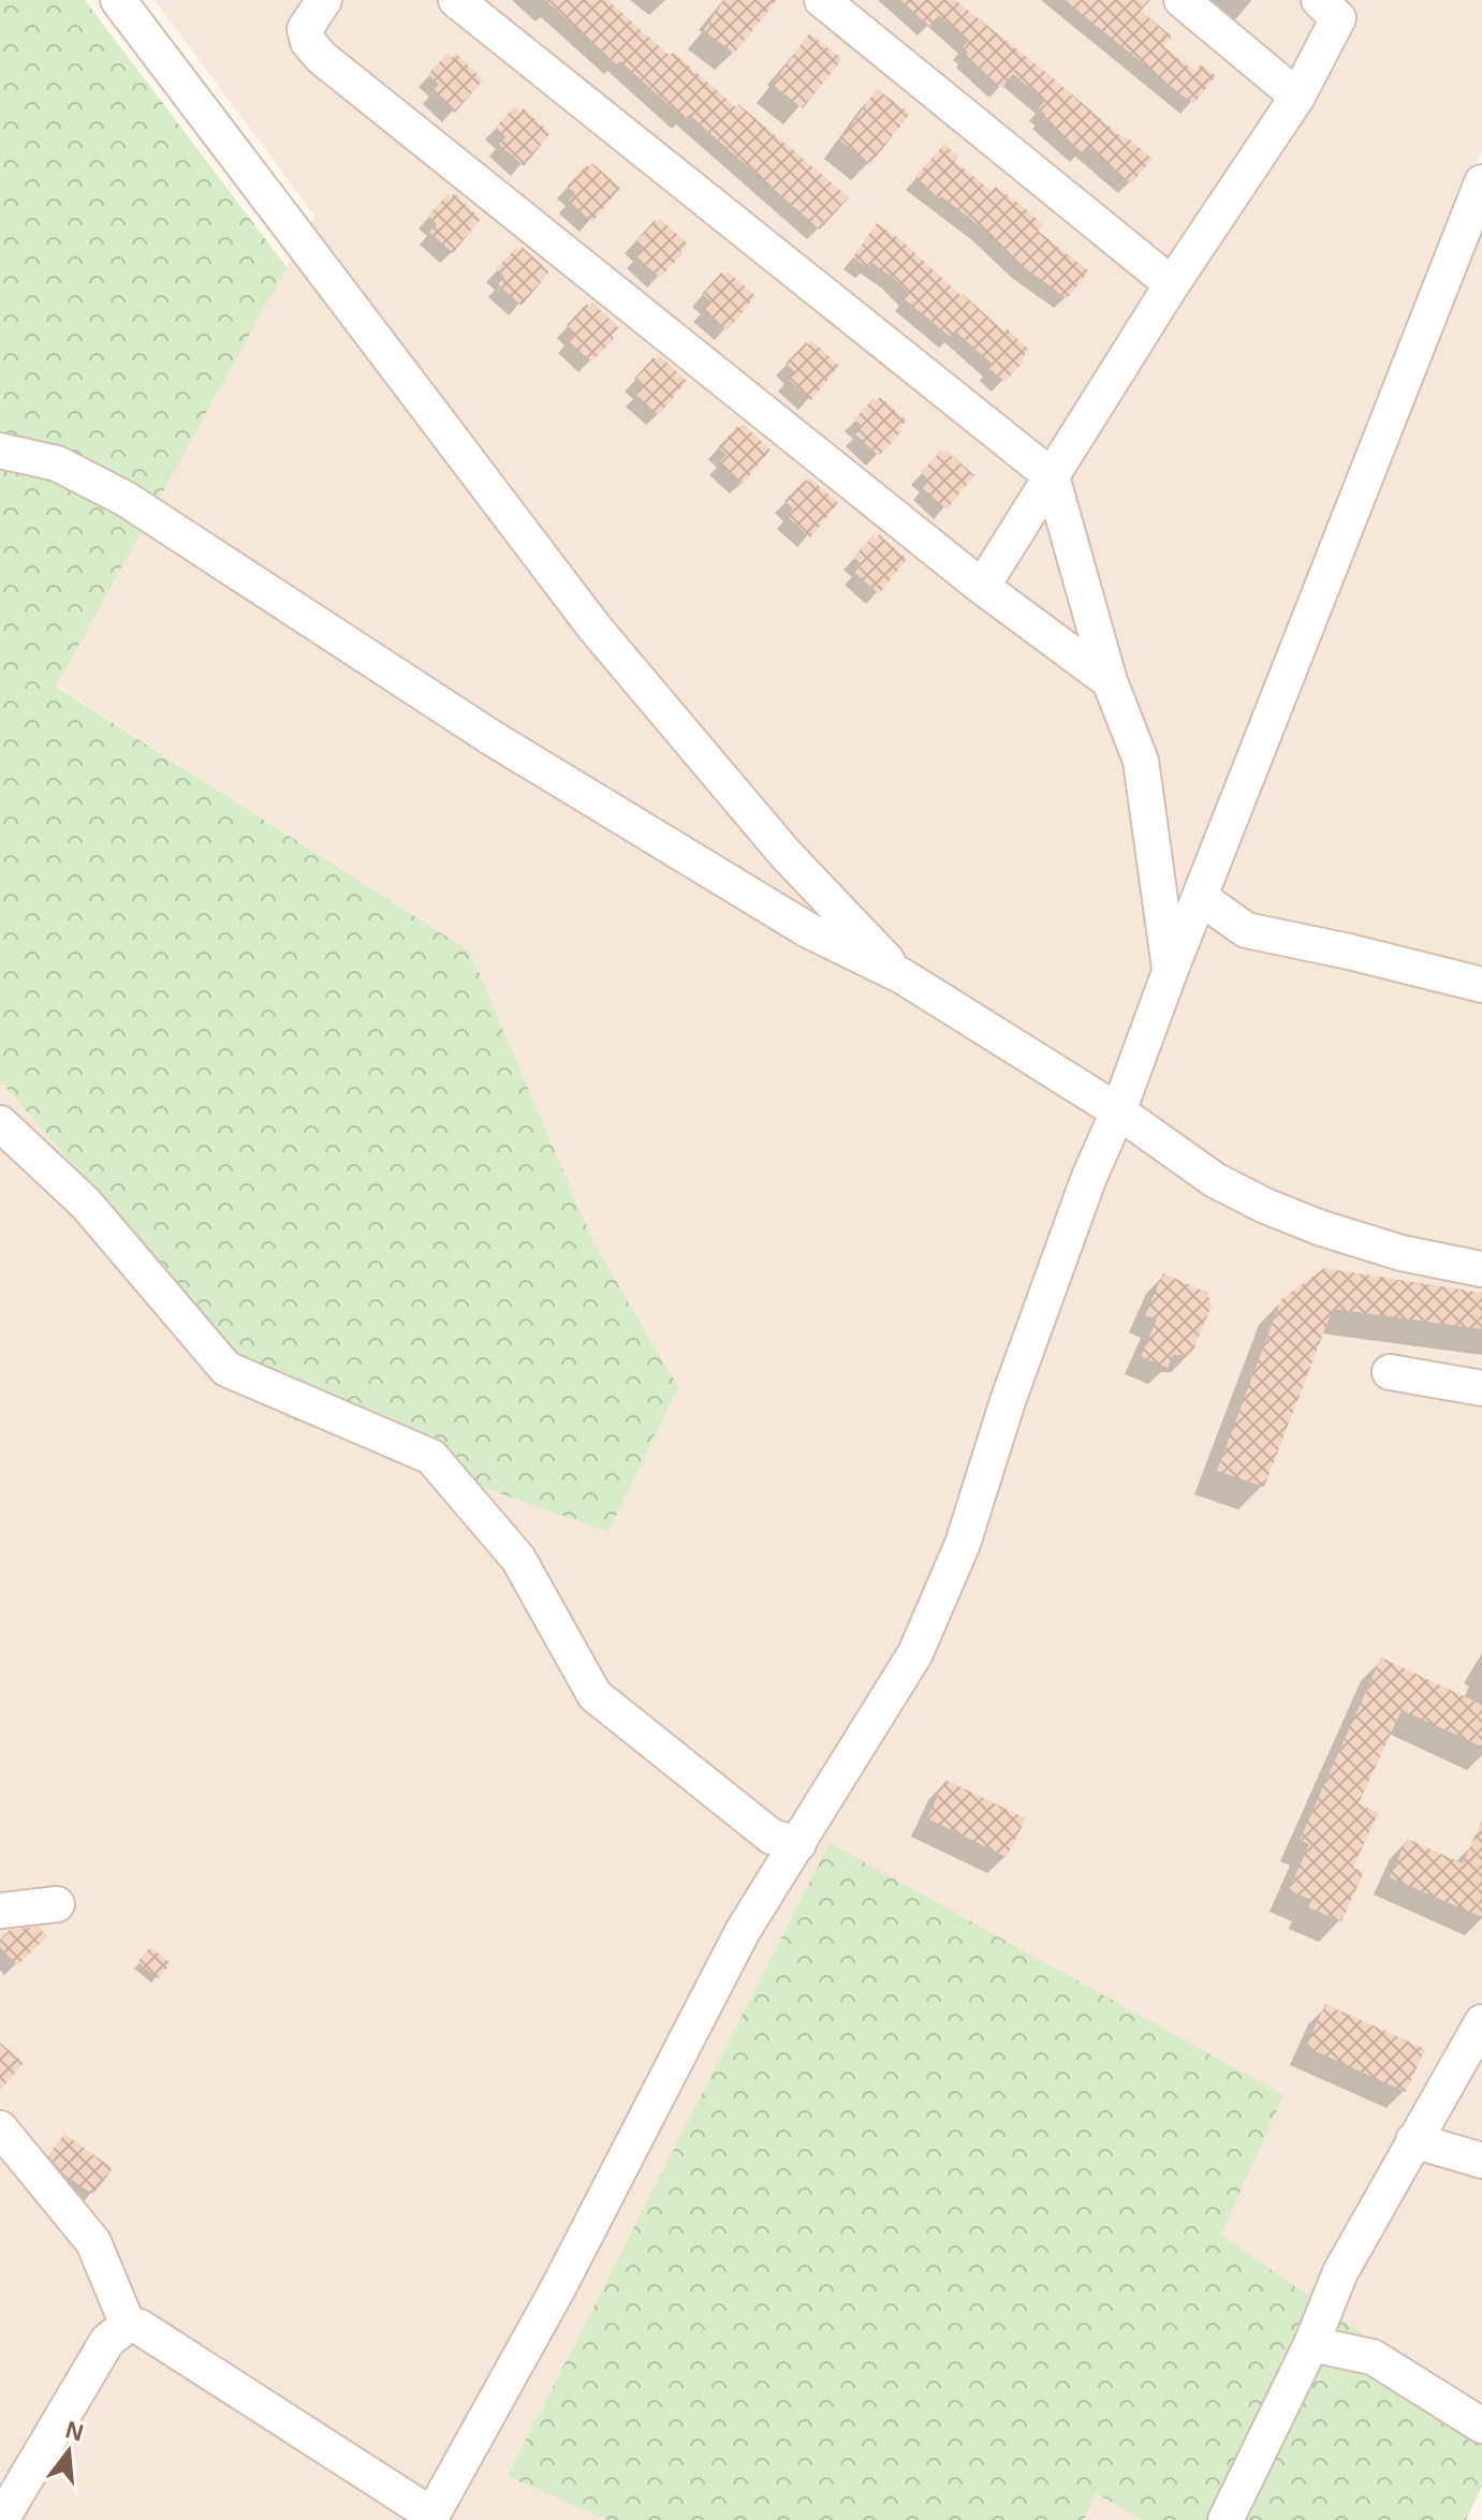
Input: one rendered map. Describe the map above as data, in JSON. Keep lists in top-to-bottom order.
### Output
{
  "north": "top"
}
